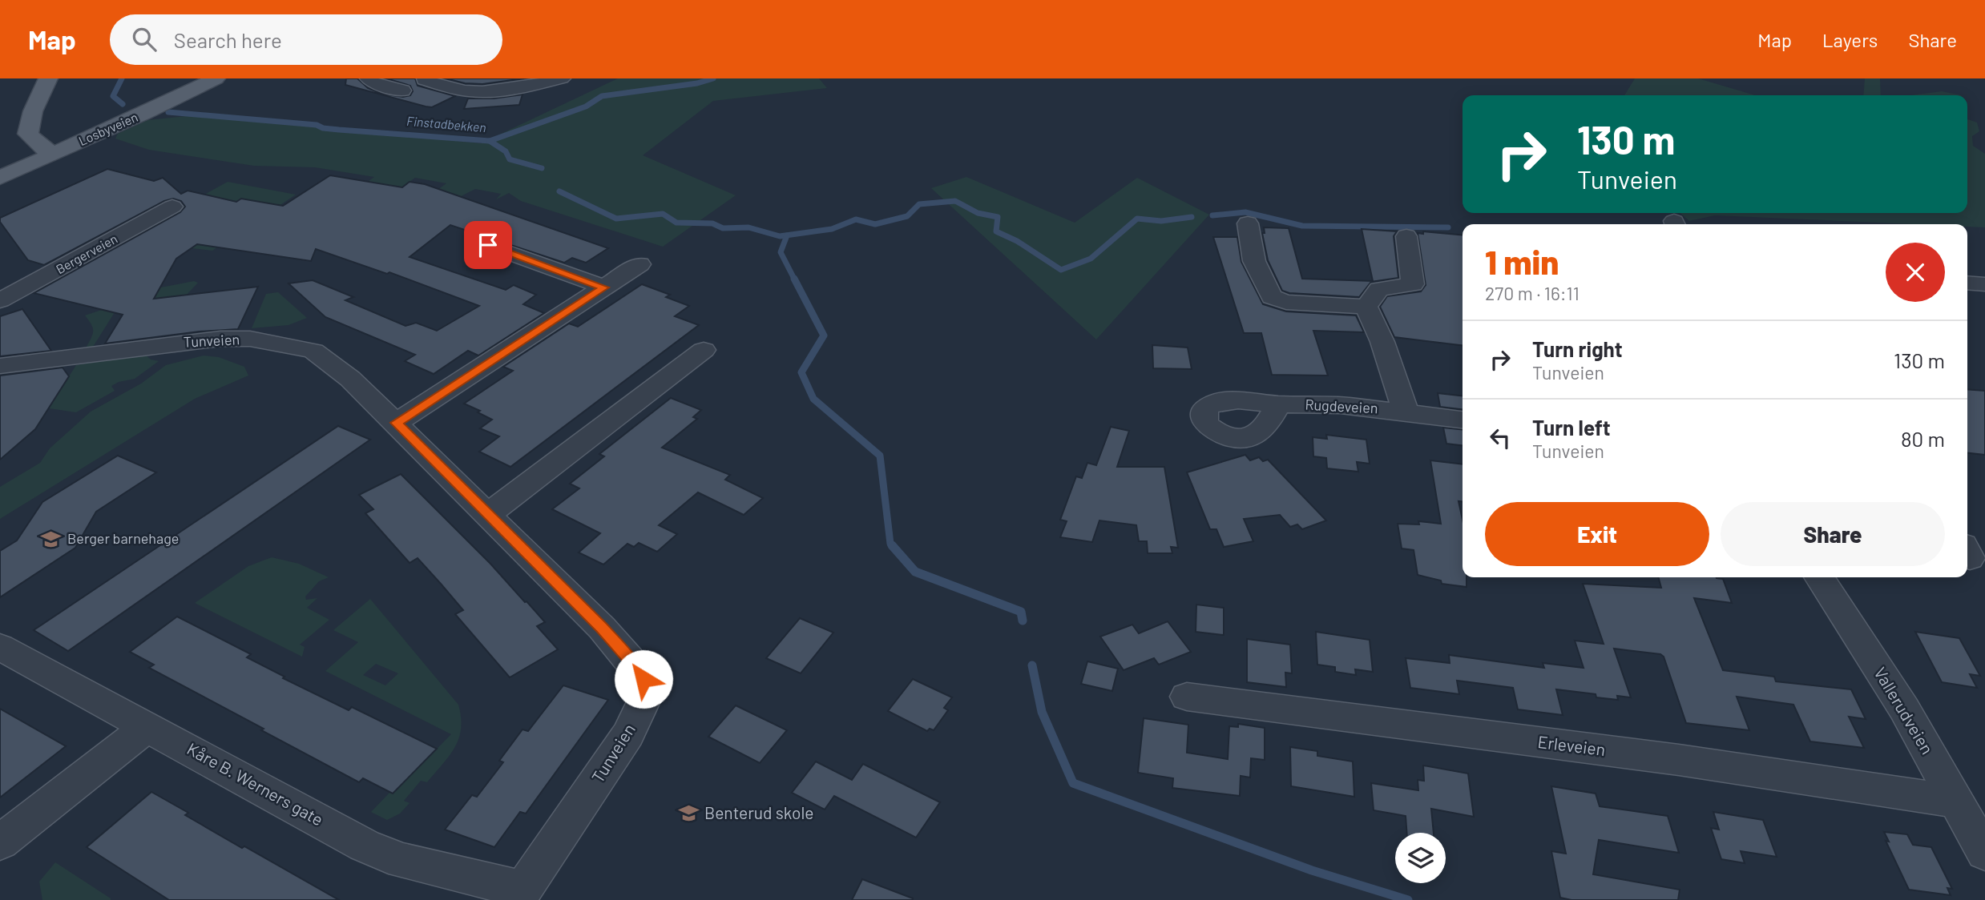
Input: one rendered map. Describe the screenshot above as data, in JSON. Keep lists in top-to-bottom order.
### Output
{
  "streets": {
    "main road": ["Losbyveien"],
    "street": [
      "Bergerveien",
      "Tunveien",
      "Rugdeveien",
      "Vallerudveien",
      "Erleveien",
      "Kåre B. Werners gate"
    ]
  },
  "crossings": [
    ["Tunveien", "Kåre B. Werners gate"],
    ["Vallerudveien", "Erleveien"]
  ],
  "water": ["Finstadbekken"],
  "places": {
    "school or university": ["Berger barnehage", "Benterud skole"]
  },
  "page": {
    "header": "Map",
    "search": "Search here",
    "nav": ["Map", "Layers", "Share"],
    "turn": ["130 m", "Tunveien"],
    "heading": ["1 min", "270 m · 16:11"],
    "list": [
      {
        "name": "Turn right",
        "note": "Tunveien",
        "value": "130 m"
      },
      {
        "name": "Turn left",
        "note": "Tunveien",
        "value": "80 m"
      }
    ],
    "buttons": ["Exit", "Share"]
  }
}
